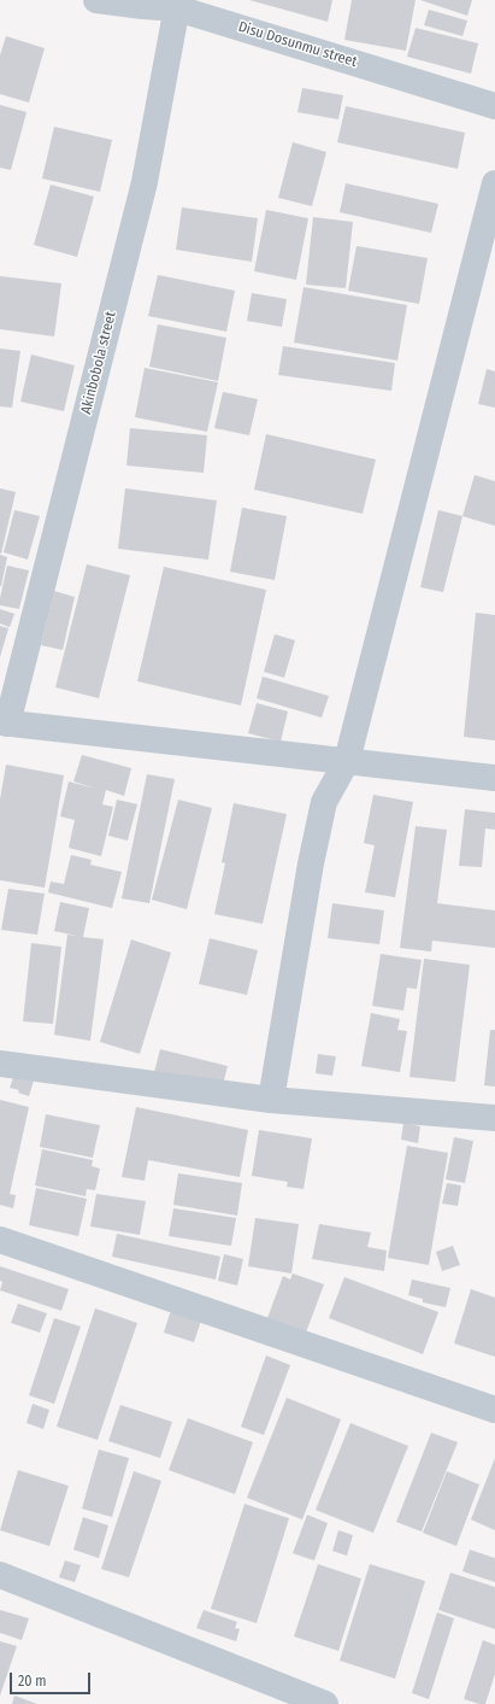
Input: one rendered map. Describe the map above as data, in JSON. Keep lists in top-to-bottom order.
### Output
{
  "streets": {
    "street": ["Disu Dosunmu street", "Akinbobola street"]
  },
  "crossings": [
    ["Disu Dosunmu street", "Akinbobola street"]
  ],
  "scale_bar": "20 m"
}
